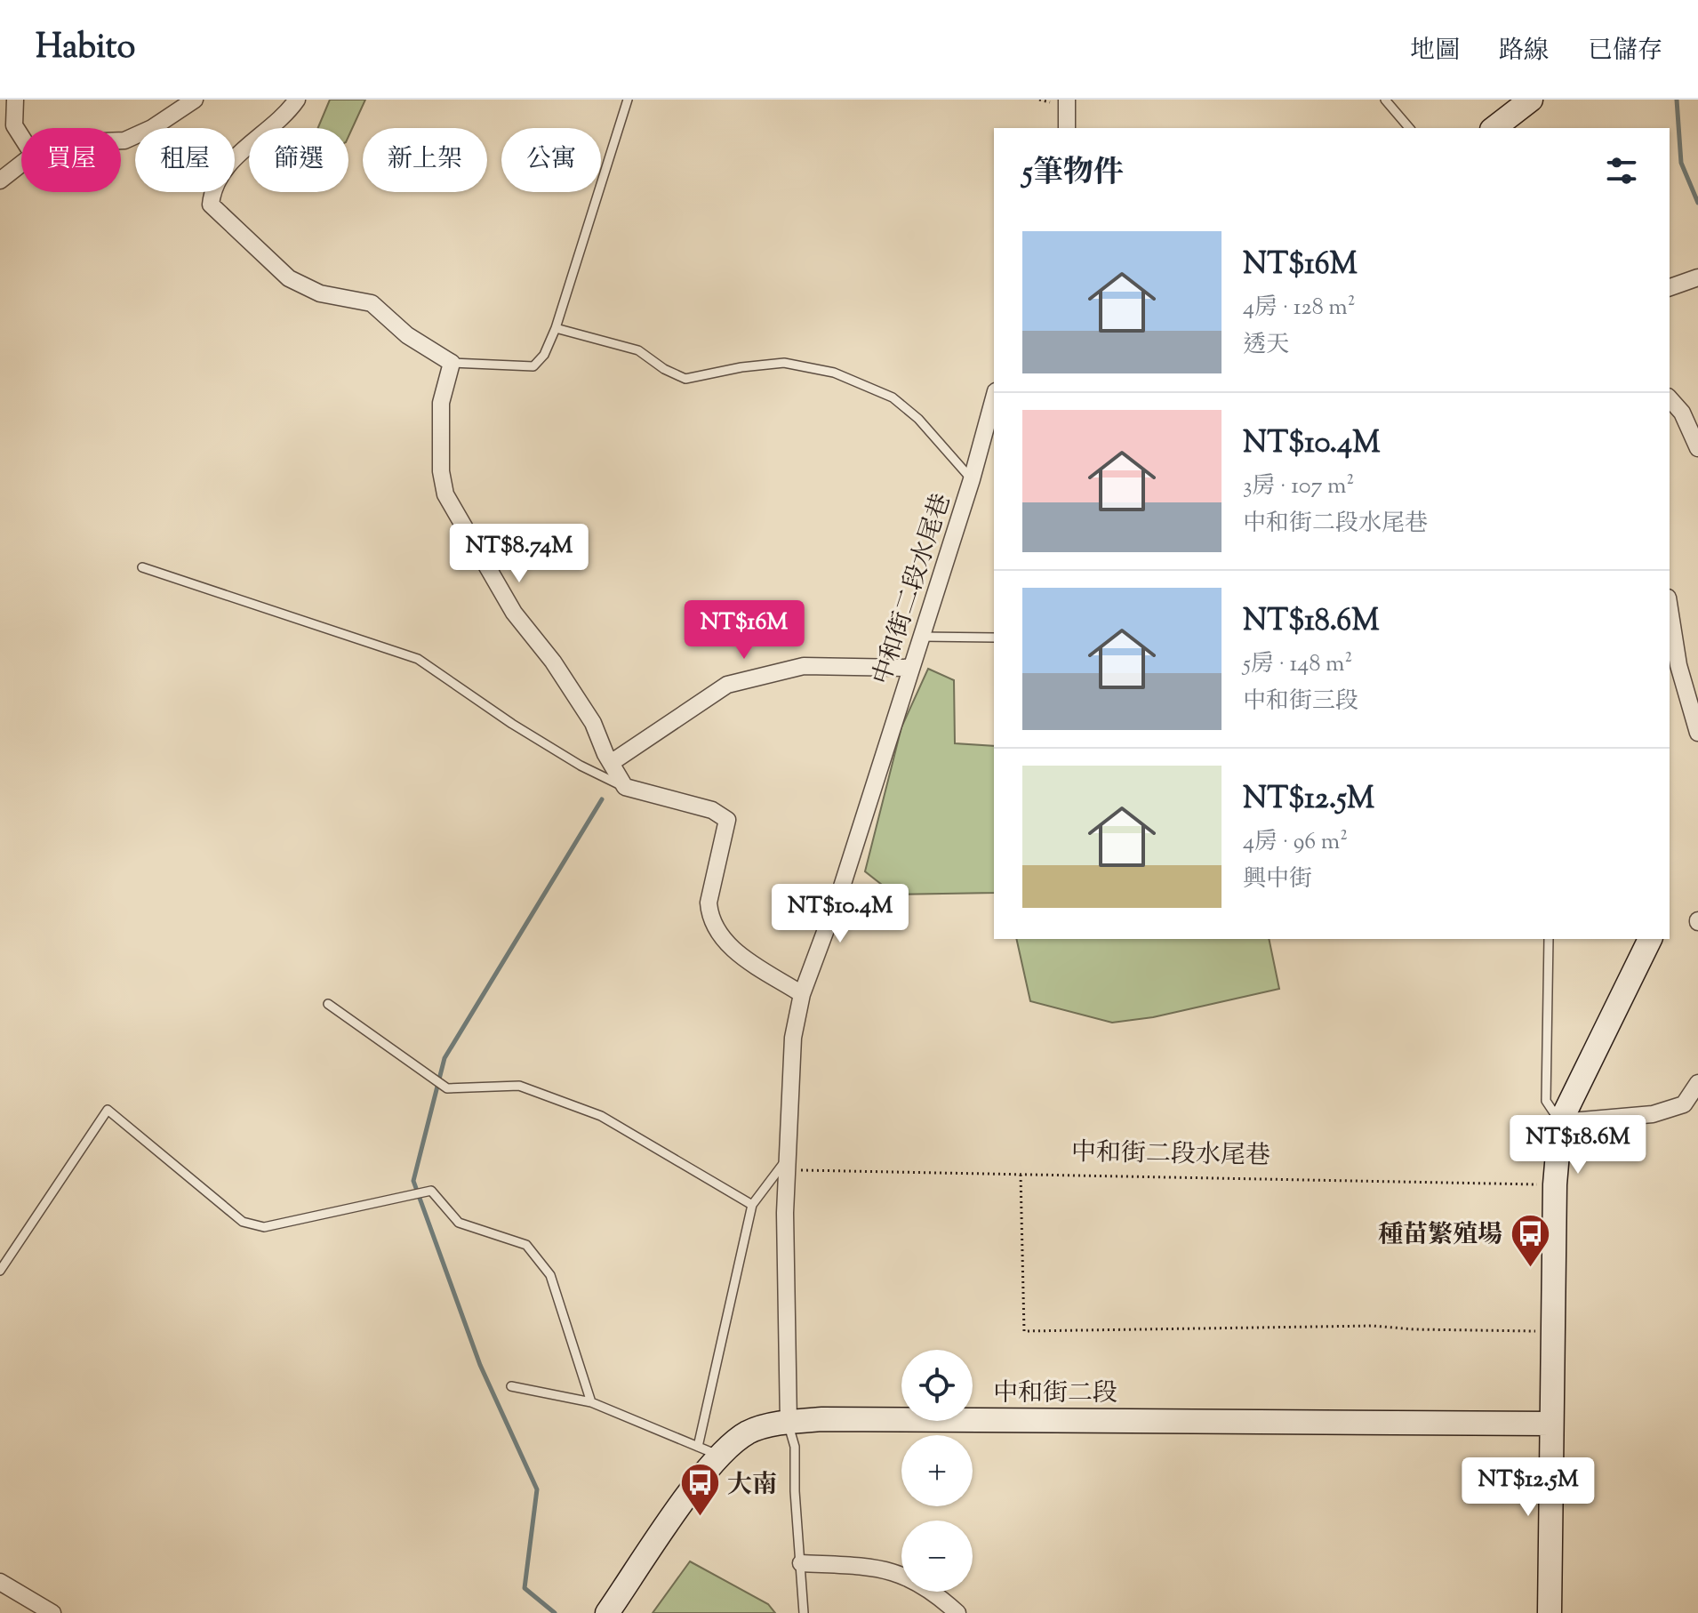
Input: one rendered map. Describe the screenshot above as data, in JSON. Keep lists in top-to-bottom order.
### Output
{
  "streets": {
    "main road": ["中和街二段"],
    "street": ["中和街二段水尾巷"]
  },
  "crossings": [
    ["中和街二段水尾巷", "中和街二段"]
  ],
  "places": {
    "bus stop": ["種苗繁殖場", "大南"]
  },
  "page": {
    "header": "Habito",
    "nav": ["地圖", "路線", "已儲存"],
    "chip": [
      "買屋",
      "租屋",
      "篩選",
      "新上架",
      "公寓"
    ],
    "heading": "5筆物件",
    "list": [
      {
        "name": "NT$16M",
        "note": "4房 · 128 m² · 透天"
      },
      {
        "name": "NT$10.4M",
        "note": "3房 · 107 m² · 中和街二段水尾巷"
      },
      {
        "name": "NT$18.6M",
        "note": "5房 · 148 m² · 中和街三段"
      },
      {
        "name": "NT$12.5M",
        "note": "4房 · 96 m² · 興中街"
      }
    ],
    "price": [
      "NT$8.74M",
      "NT$16M",
      "NT$10.4M",
      "NT$18.6M",
      "NT$12.5M"
    ],
    "map_buttons": ["+", "−"]
  }
}
